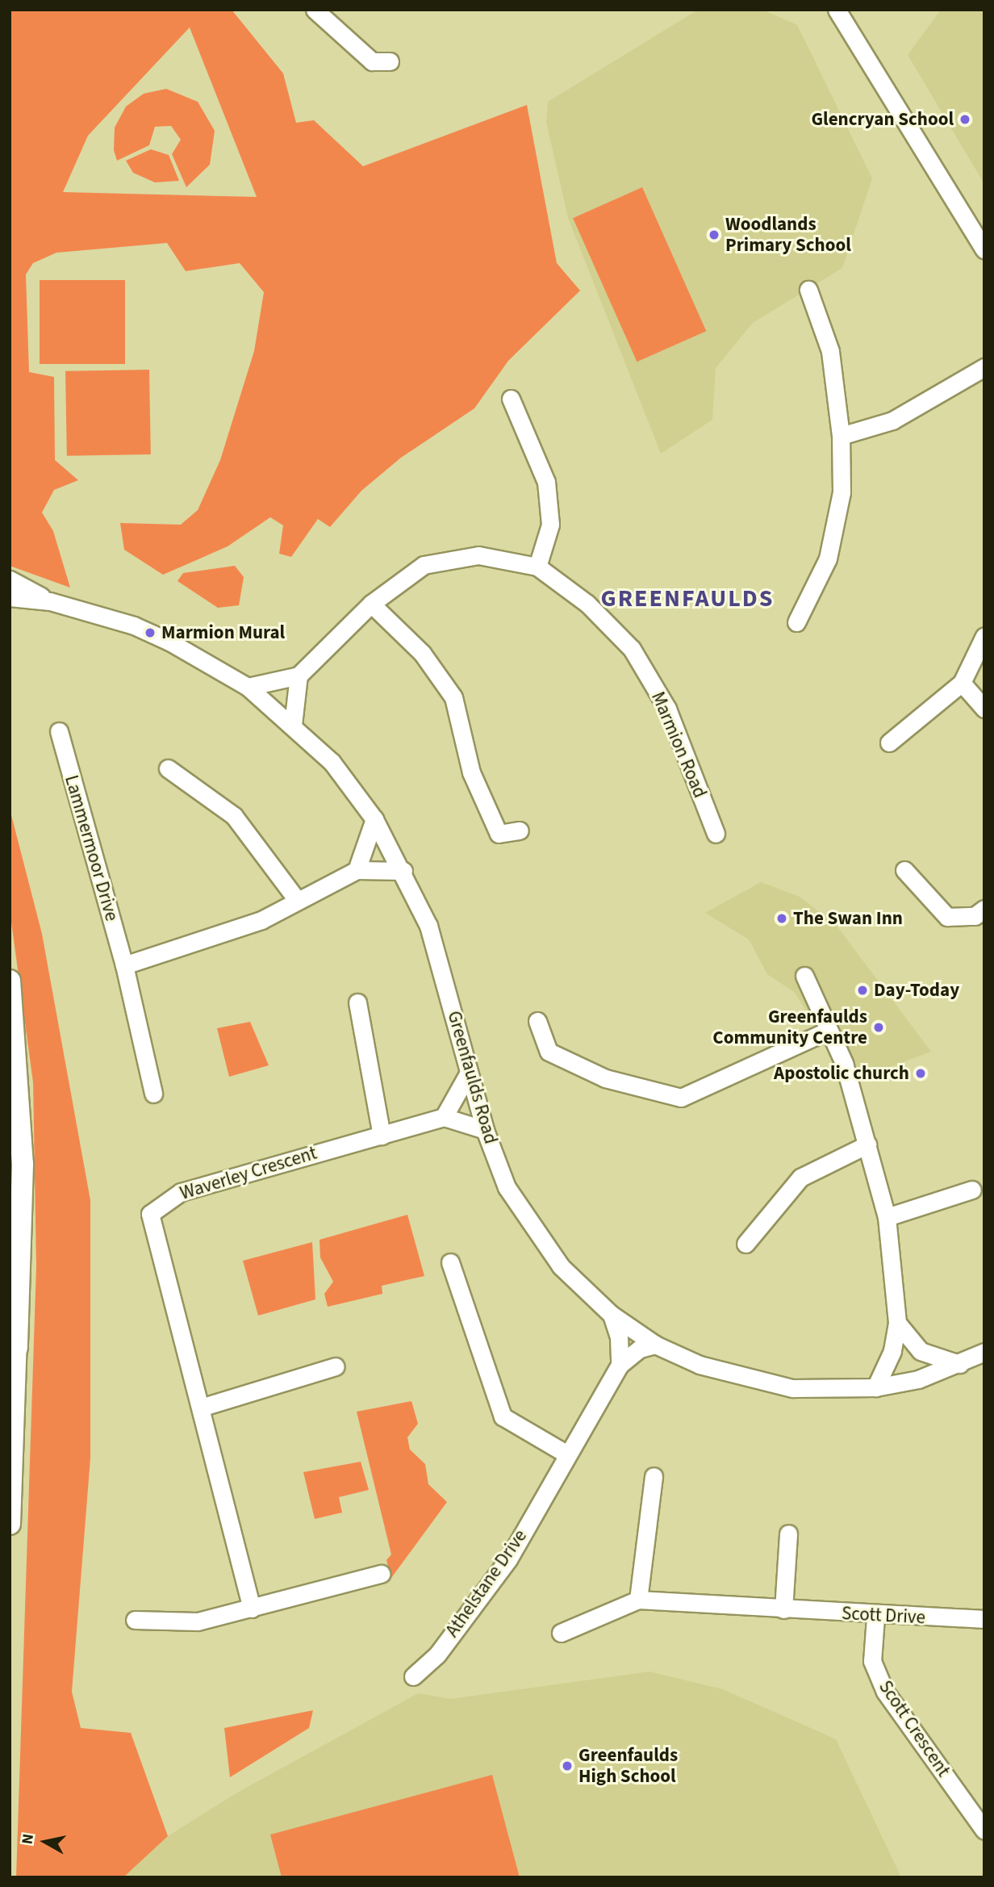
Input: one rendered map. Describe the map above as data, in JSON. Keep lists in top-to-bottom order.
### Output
{
  "streets": {
    "street": [
      "Marmion Road",
      "Lammermoor Drive",
      "Greenfaulds Road",
      "Waverley Crescent",
      "Athelstane Drive",
      "Scott Drive",
      "Scott Crescent"
    ]
  },
  "crossings": [
    ["Greenfaulds Road", "Athelstane Drive"],
    ["Scott Drive", "Scott Crescent"]
  ],
  "districts": ["GREENFAULDS"],
  "places": [
    "Glencryan School",
    "Woodlands Primary School",
    "Marmion Mural",
    "The Swan Inn",
    "Day-Today",
    "Greenfaulds Community Centre",
    "Apostolic church",
    "Greenfaulds High School"
  ],
  "north": "left"
}
